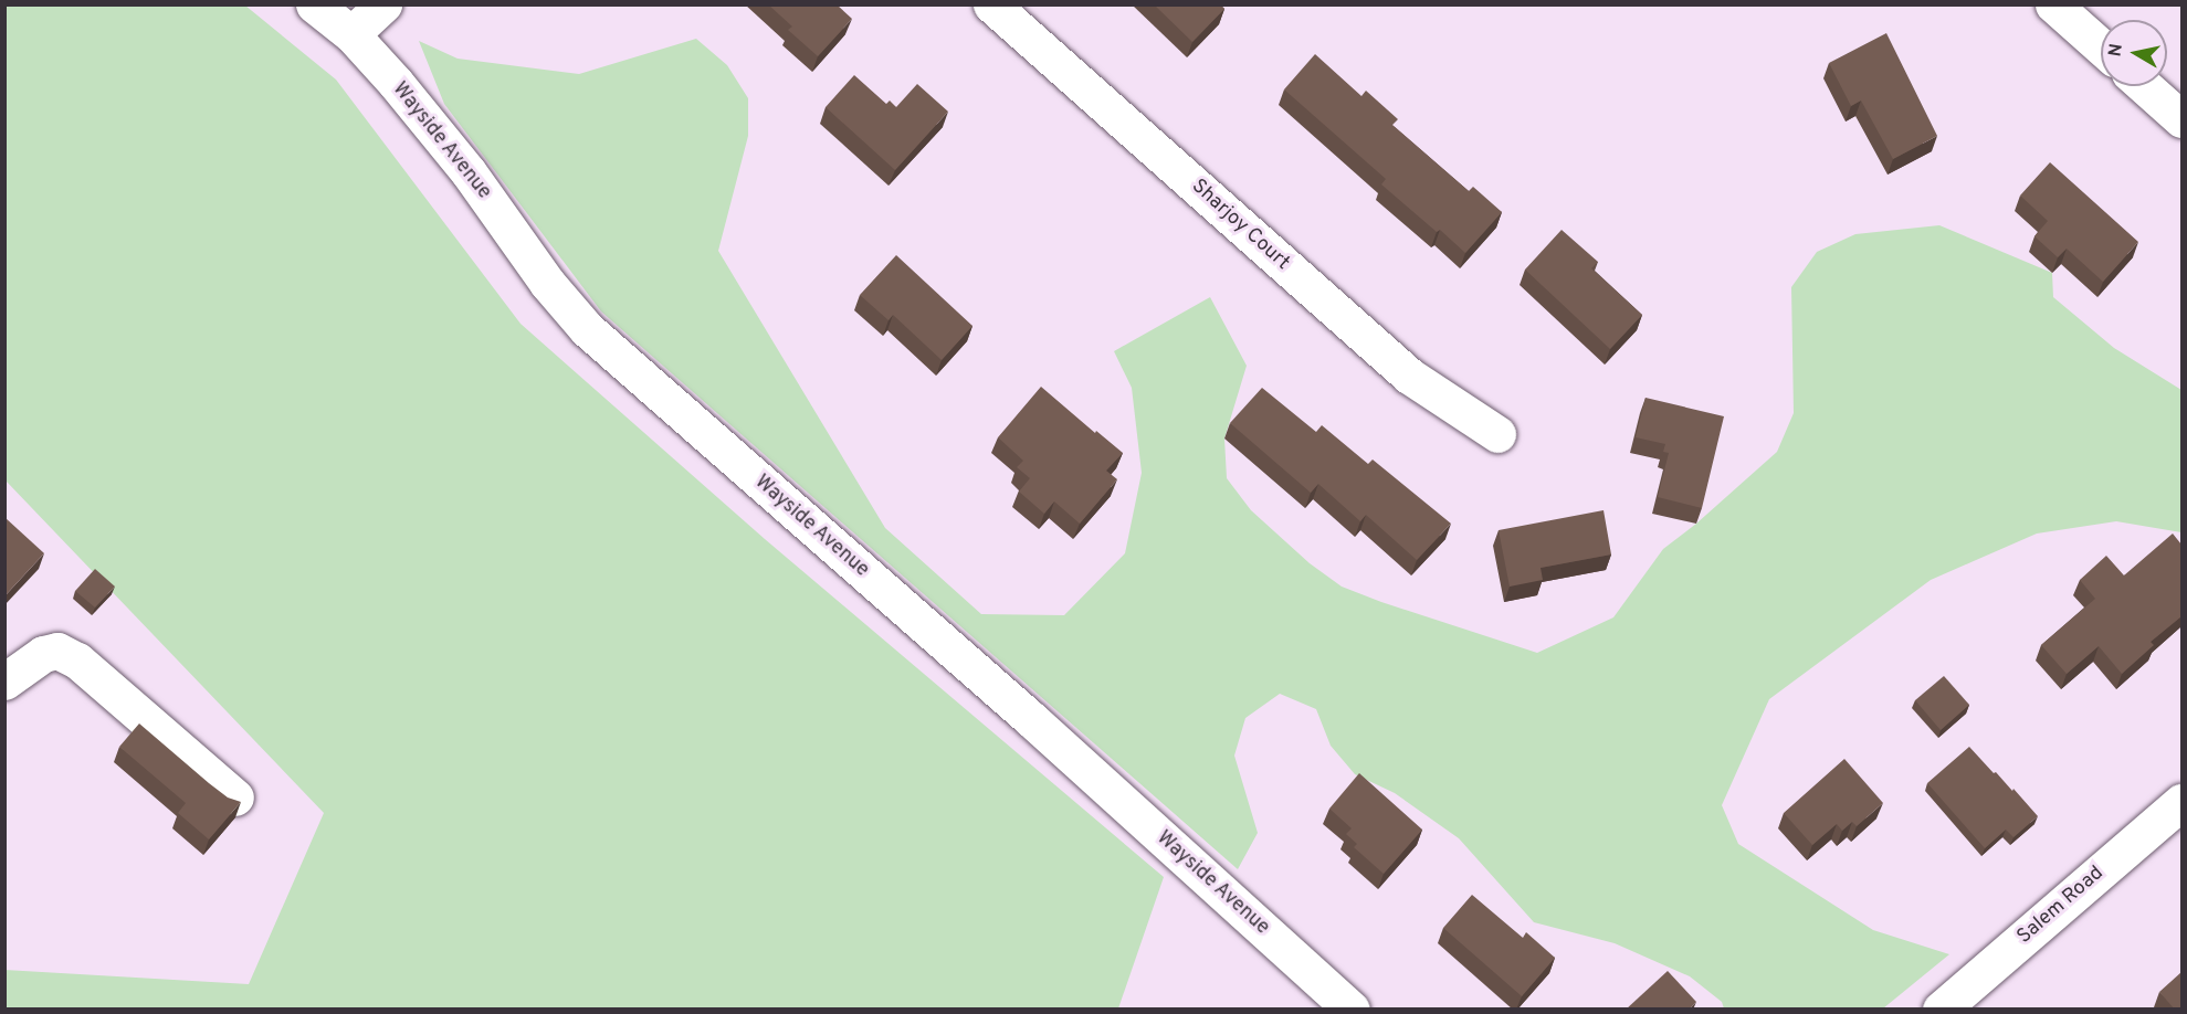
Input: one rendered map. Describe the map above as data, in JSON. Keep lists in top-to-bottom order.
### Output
{
  "streets": {
    "street": ["Wayside Avenue", "Sharjoy Court", "Salem Road"]
  },
  "north": "left"
}
